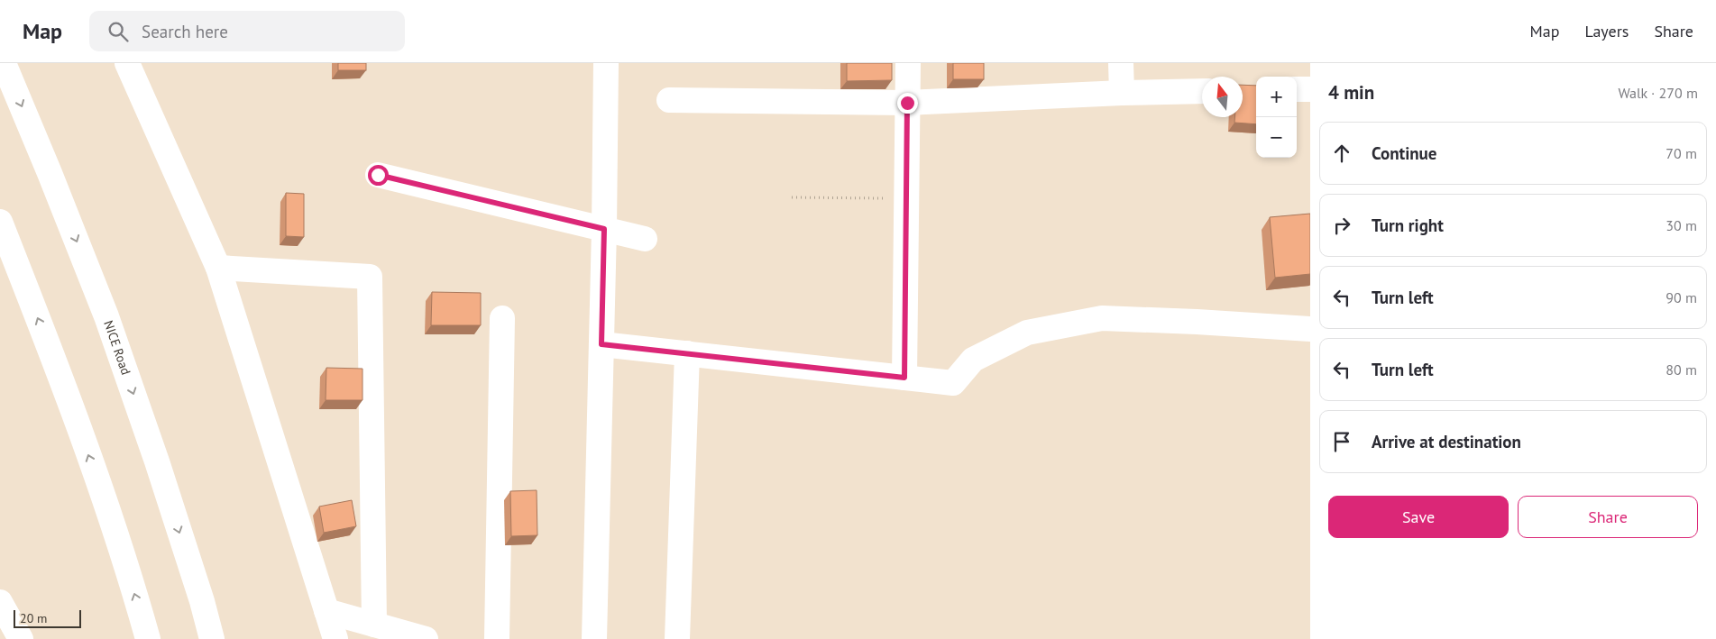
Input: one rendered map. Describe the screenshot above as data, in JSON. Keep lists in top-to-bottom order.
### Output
{
  "streets": {
    "main road": ["NICE Road"]
  },
  "scale_bar": "20 m",
  "north": "top",
  "page": {
    "header": "Map",
    "search": "Search here",
    "nav": ["Map", "Layers", "Share"],
    "heading": ["4 min", "Walk · 270 m"],
    "map_buttons": ["+", "−"],
    "list": [
      ["Continue", "70 m"],
      ["Turn right", "30 m"],
      ["Turn left", "90 m"],
      ["Turn left", "80 m"],
      "Arrive at destination"
    ],
    "buttons": ["Save", "Share"],
    "scale": "20 m"
  }
}
